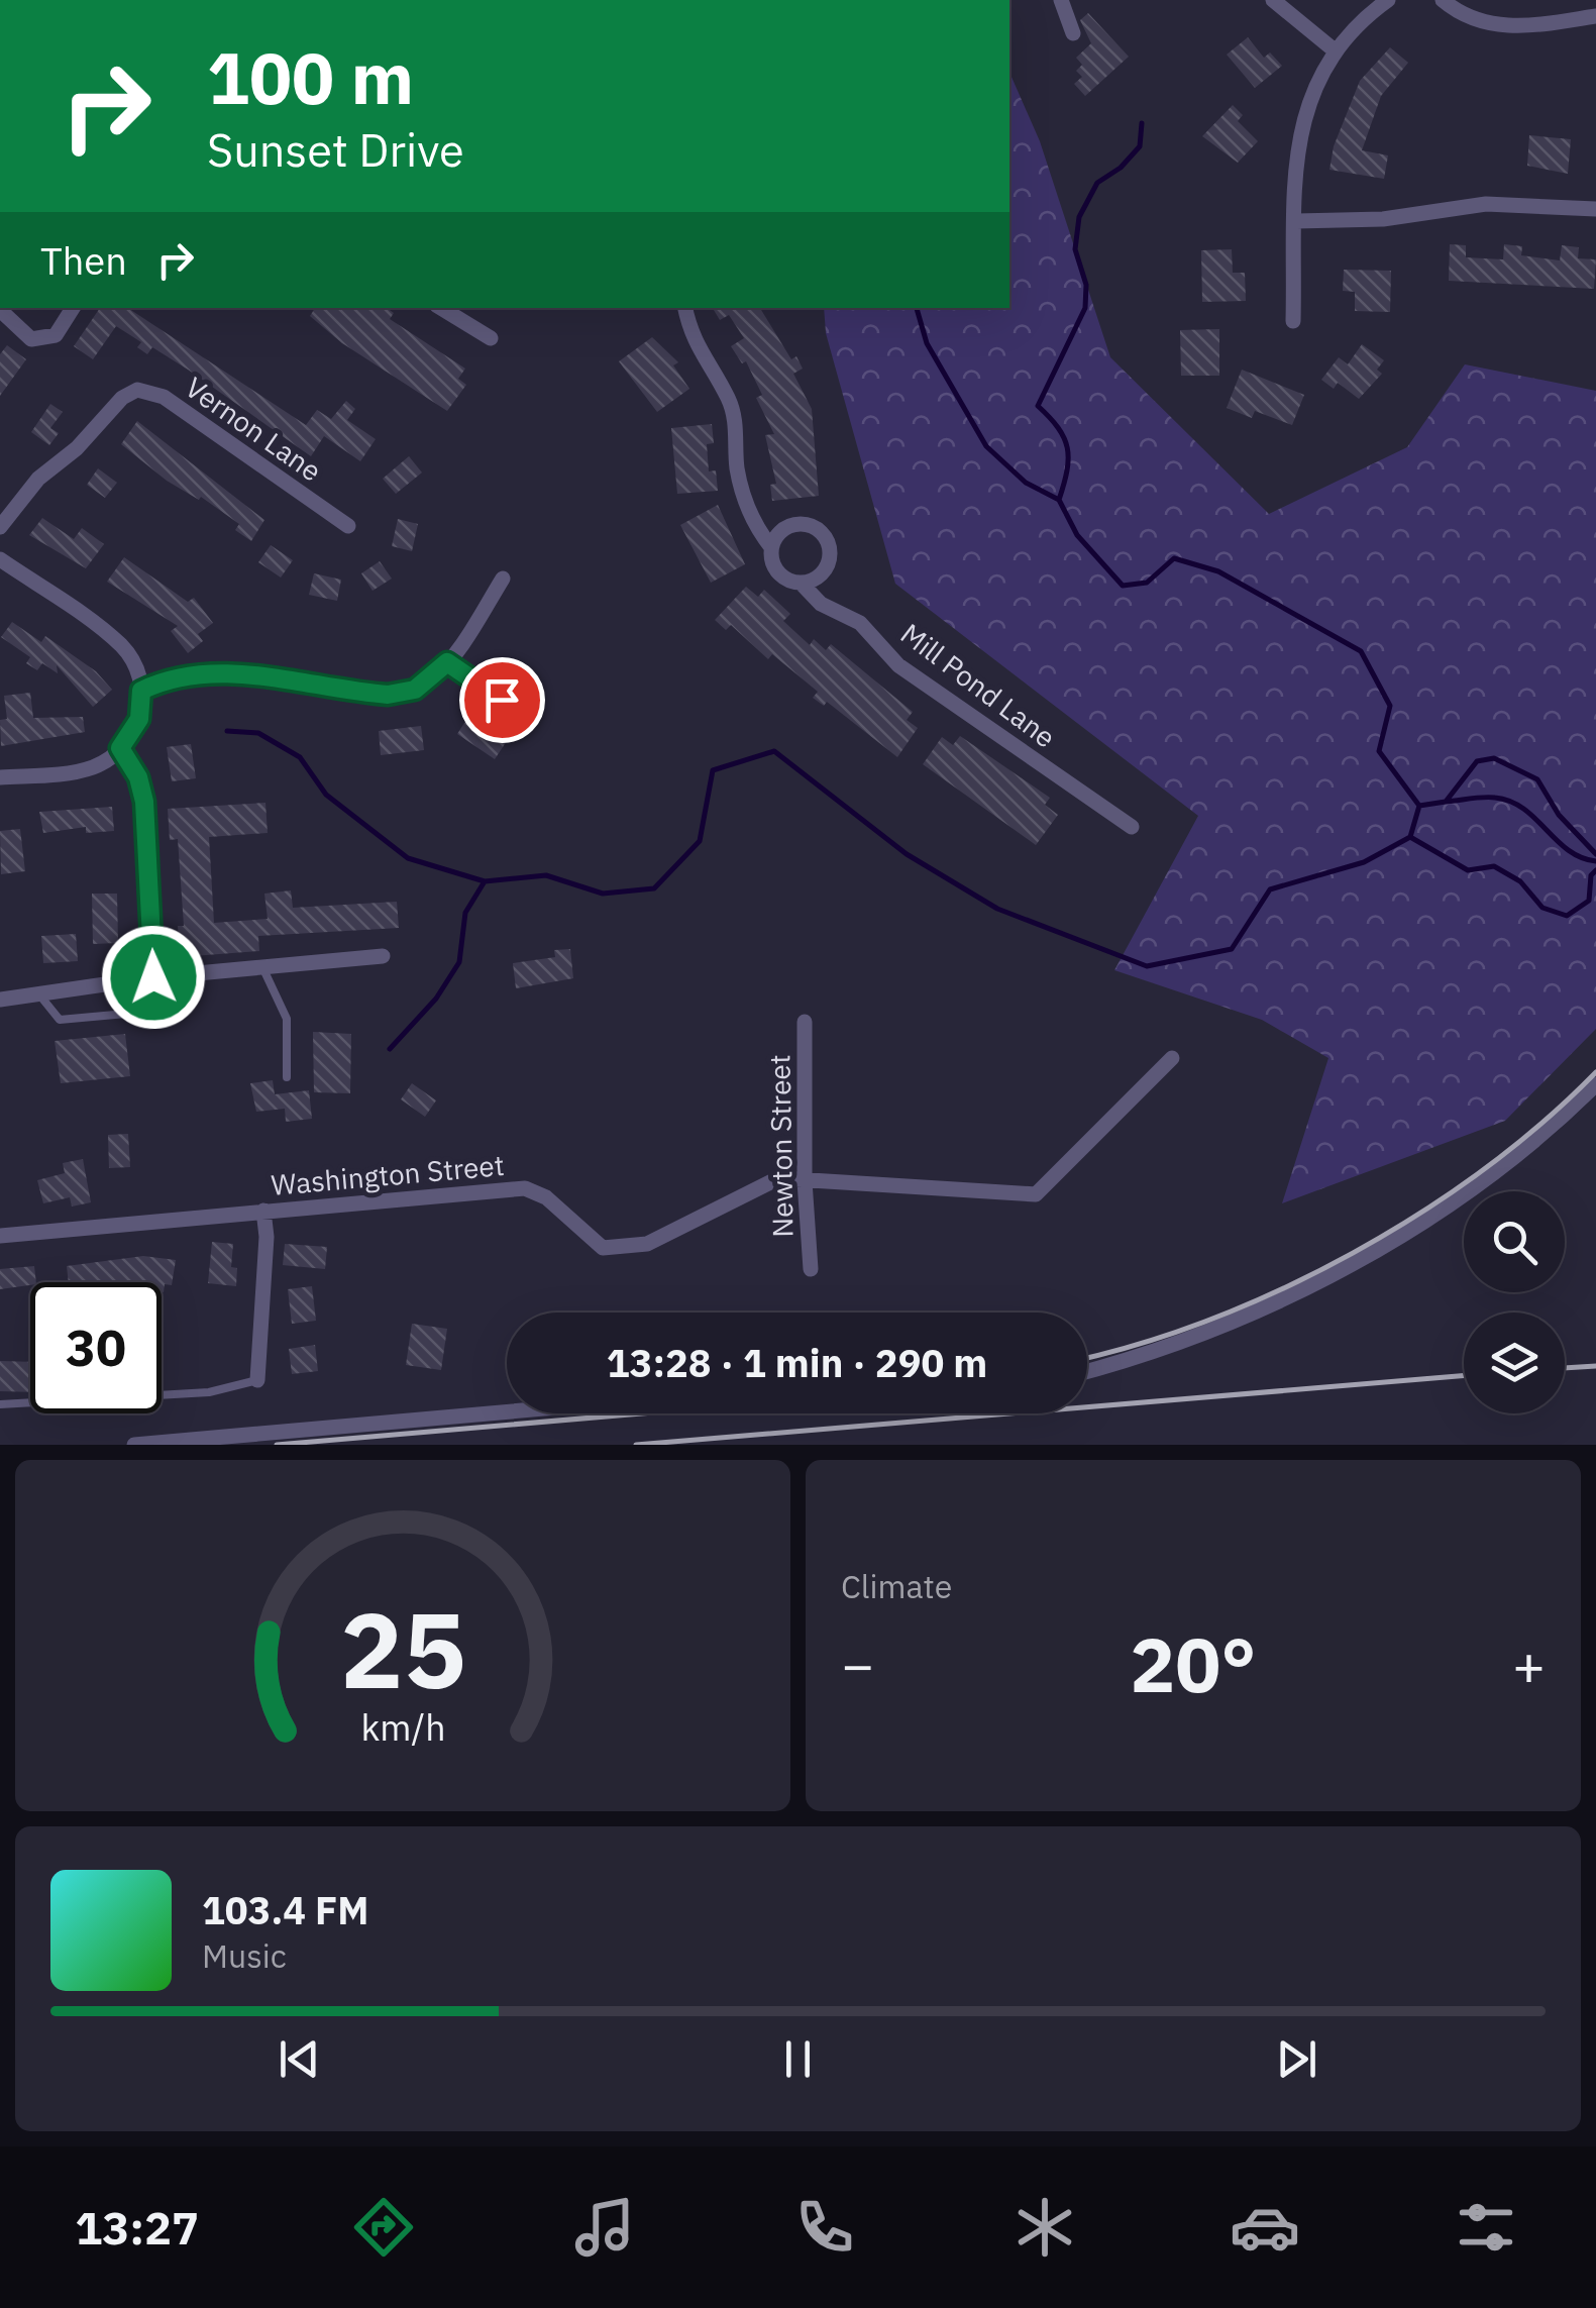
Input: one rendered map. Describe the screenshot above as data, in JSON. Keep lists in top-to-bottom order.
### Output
{
  "streets": {
    "street": [
      "Vernon Lane",
      "Mill Pond Lane",
      "Newton Street",
      "Washington Street"
    ]
  },
  "crossings": [
    ["Newton Street", "Washington Street"]
  ],
  "page": {
    "turn": ["100 m", "Sunset Drive"],
    "then": "Then",
    "limit": "30",
    "trip": "13:28 · 1 min · 290 m",
    "tile": "Climate",
    "heat": ["−", "20°", "+"],
    "song": ["103.4 FM", "Music"],
    "tabs": "13:27",
    "gauge": ["25", "km/h"]
  }
}
